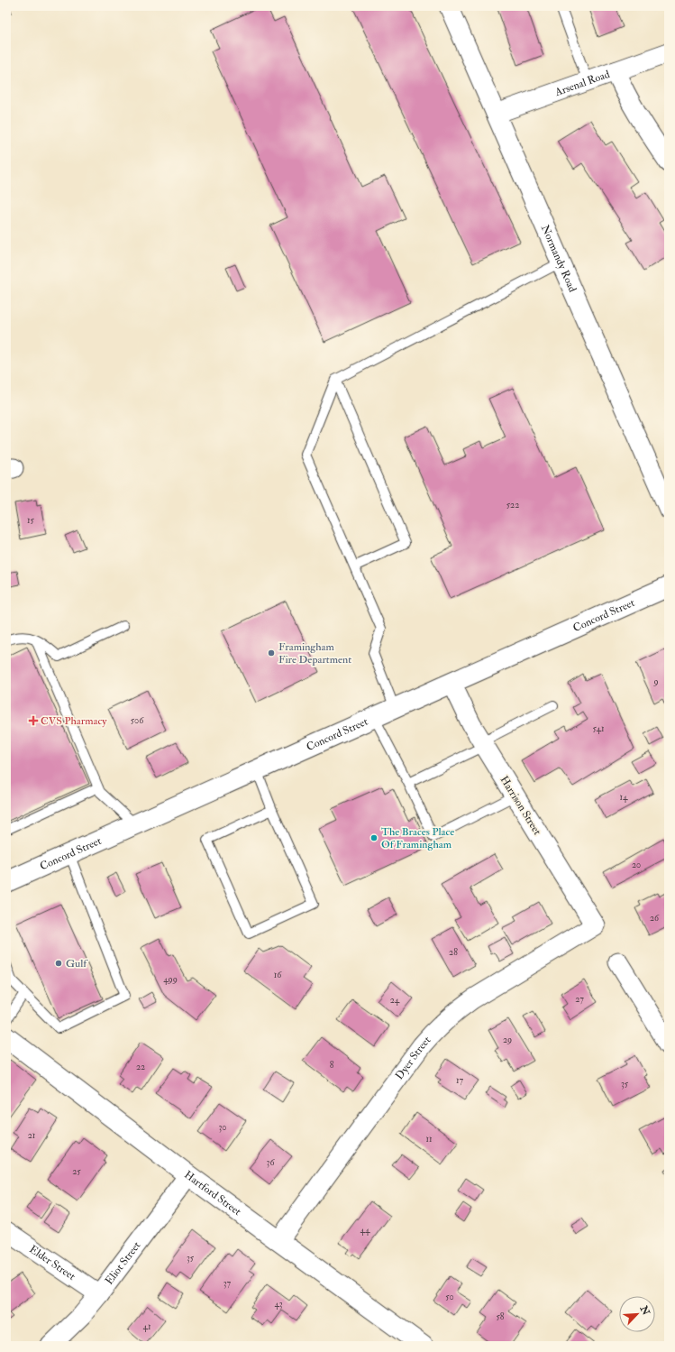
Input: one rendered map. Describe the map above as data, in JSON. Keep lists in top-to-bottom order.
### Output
{
  "streets": {
    "main road": ["Concord Street", "Hartford Street"],
    "street": [
      "Arsenal Road",
      "Normandy Road",
      "Harrison Street",
      "Dyer Street",
      "Elder Street",
      "Eliot Street"
    ]
  },
  "crossings": [
    ["Arsenal Road", "Normandy Road"],
    ["Concord Street", "Harrison Street"],
    ["Harrison Street", "Dyer Street"],
    ["Dyer Street", "Hartford Street"],
    ["Hartford Street", "Eliot Street"],
    ["Elder Street", "Eliot Street"]
  ],
  "places": {
    "other": ["Framingham Fire Department", "The Braces Place Of Framingham", "Gulf"],
    "health": ["CVS Pharmacy"]
  },
  "house_numbers": [
    "522",
    "15",
    "9",
    "506",
    "541",
    "14",
    "20",
    "26",
    "28",
    "16",
    "499",
    "27",
    "24",
    "29",
    "8",
    "22",
    "17",
    "35",
    "30",
    "21",
    "11",
    "36",
    "25",
    "44",
    "35",
    "37",
    "50",
    "43",
    "58",
    "41"
  ],
  "north": "top right"
}
